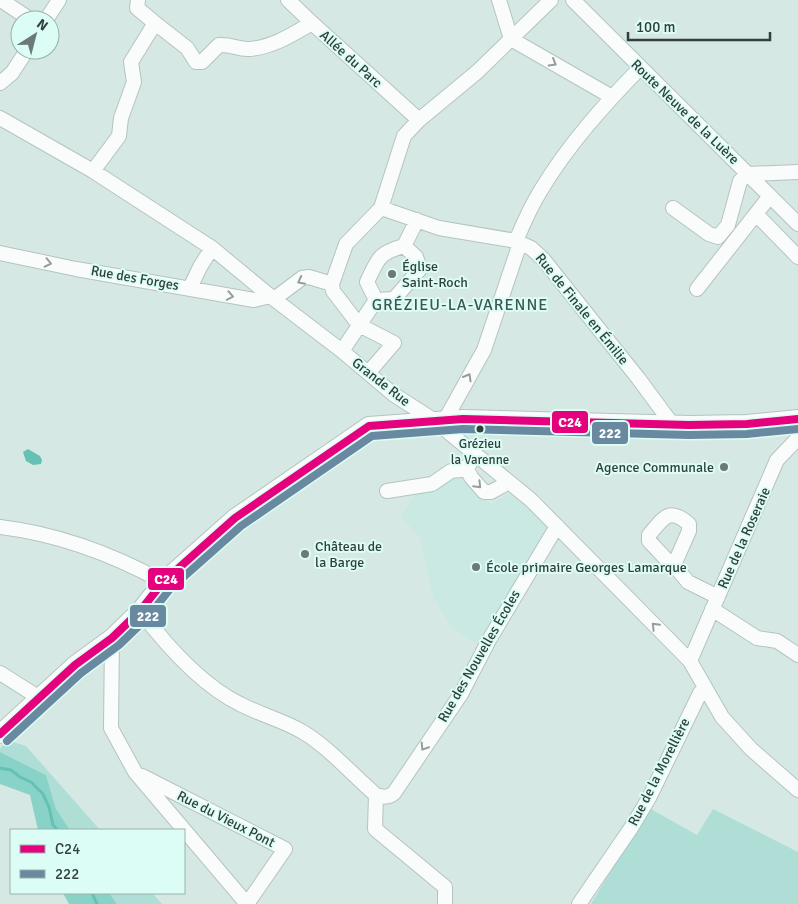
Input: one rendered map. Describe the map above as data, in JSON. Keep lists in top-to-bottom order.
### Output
{
  "streets": {
    "street": [
      "Allée du Parc",
      "Route Neuve de la Luère",
      "Rue des Forges",
      "Rue de Finale en Émilie",
      "Grande Rue",
      "Rue de la Roseraie",
      "Rue des Nouvelles Écoles",
      "Rue de la Morellière",
      "Rue du Vieux Pont"
    ]
  },
  "crossings": [
    ["Rue des Forges", "Grande Rue"],
    ["Grande Rue", "Rue de la Roseraie"],
    ["Grande Rue", "Rue des Nouvelles Écoles"],
    ["Grande Rue", "Rue de la Morellière"]
  ],
  "one_way": ["Rue des Forges", "Rue des Nouvelles Écoles"],
  "districts": ["GRÉZIEU-LA-VARENNE"],
  "places": [
    "Église Saint-Roch",
    "Grézieu la Varenne",
    "Agence Communale",
    "Château de la Barge",
    "École primaire Georges Lamarque"
  ],
  "lines": ["transit line C24", "transit line 222"],
  "legend": ["C24", "222"],
  "scale_bar": "100 m",
  "north": "top right"
}
